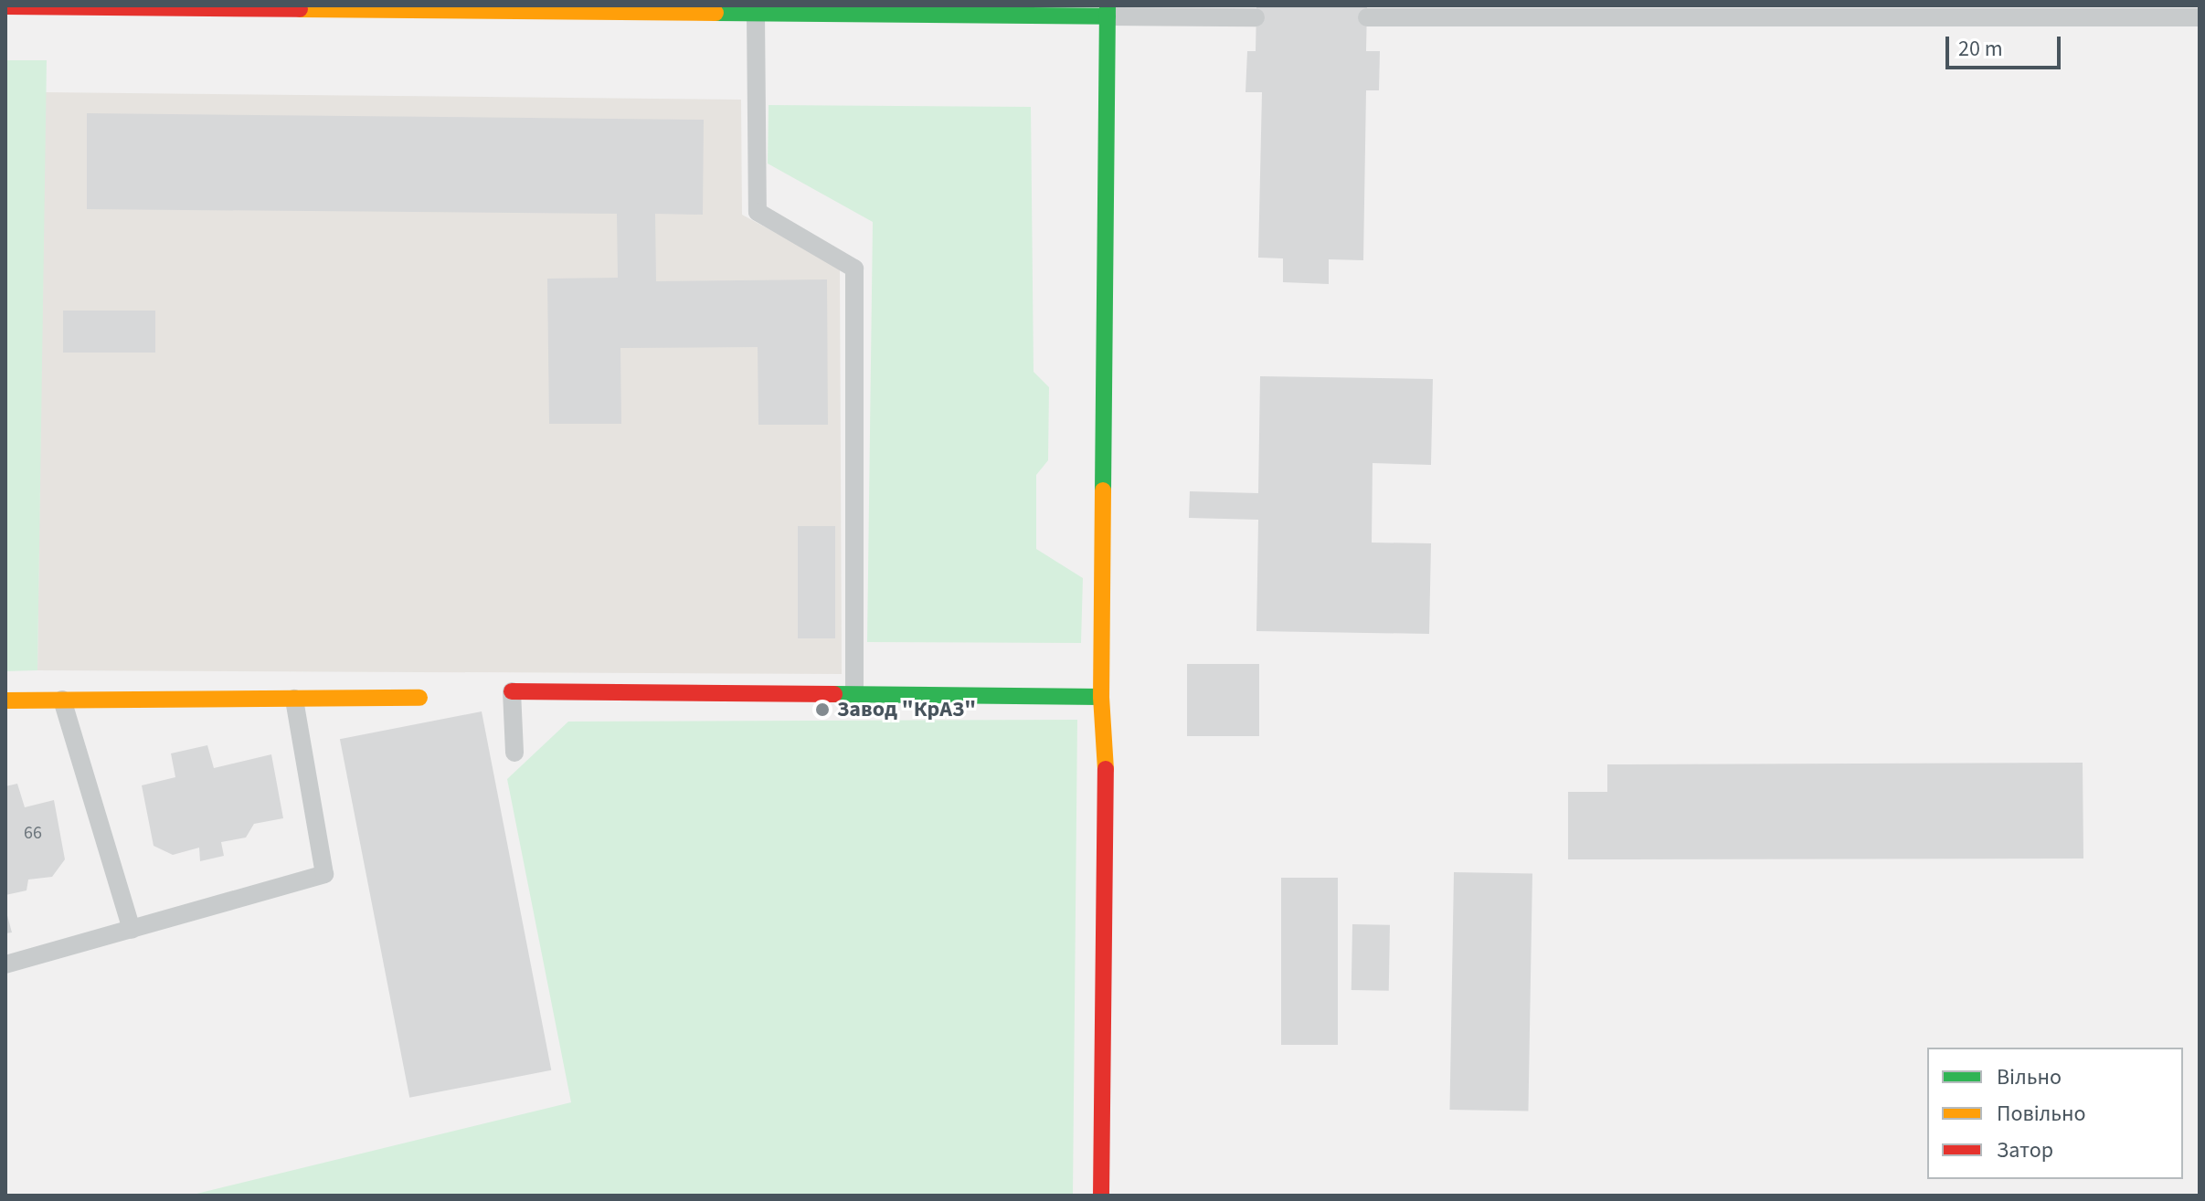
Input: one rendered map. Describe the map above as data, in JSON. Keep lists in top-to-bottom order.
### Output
{
  "places": ["Завод \"КрАЗ\""],
  "house_numbers": ["66"],
  "legend": ["Вільно", "Повільно", "Затор"],
  "scale_bar": "20 m"
}
